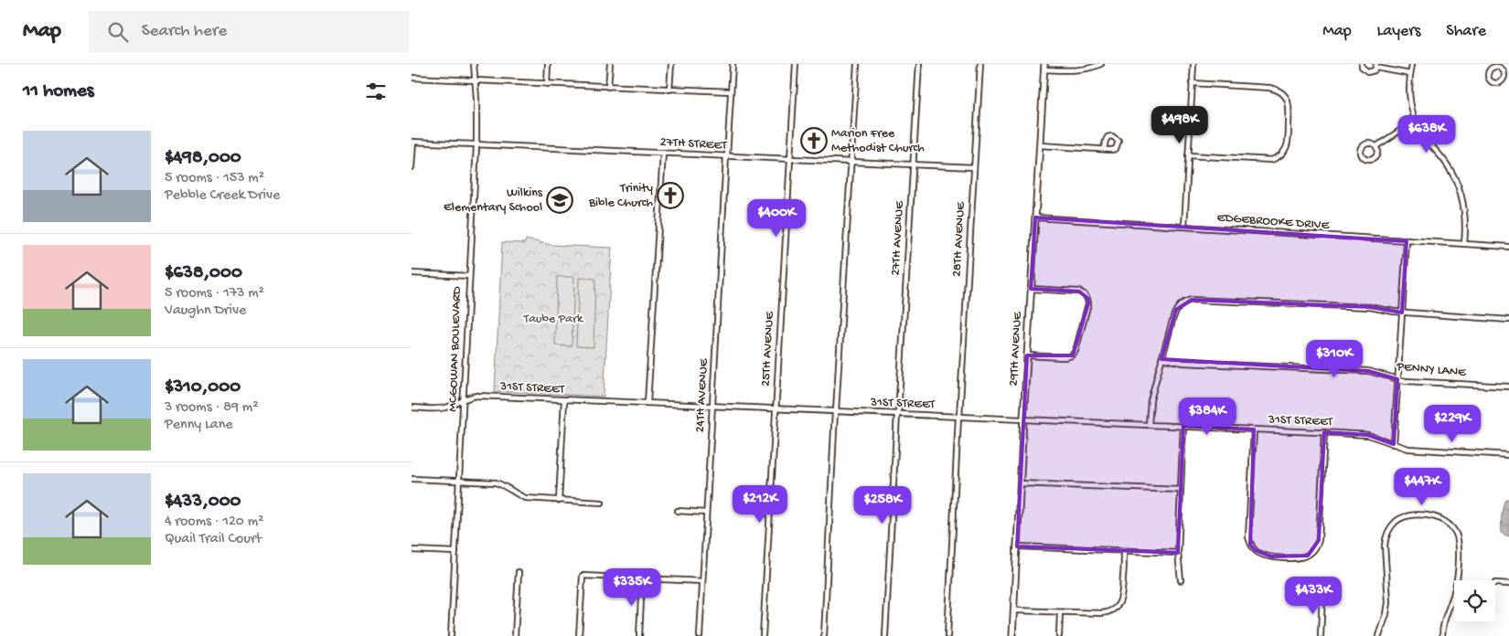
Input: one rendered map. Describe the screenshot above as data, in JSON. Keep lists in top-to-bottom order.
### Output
{
  "streets": {
    "street": [
      "27TH STREET",
      "EDGEBROOKE DRIVE",
      "27TH AVENUE",
      "28TH AVENUE",
      "MCGOWAN BOULEVARD",
      "25TH AVENUE",
      "29TH AVENUE",
      "PENNY LANE",
      "31ST STREET",
      "24TH AVENUE"
    ]
  },
  "crossings": [
    ["27TH STREET", "27TH AVENUE"],
    ["27TH STREET", "28TH AVENUE"],
    ["27TH STREET", "MCGOWAN BOULEVARD"],
    ["27TH STREET", "25TH AVENUE"],
    ["27TH STREET", "24TH AVENUE"],
    ["EDGEBROOKE DRIVE", "29TH AVENUE"],
    ["27TH AVENUE", "31ST STREET"],
    ["28TH AVENUE", "31ST STREET"],
    ["MCGOWAN BOULEVARD", "31ST STREET"],
    ["25TH AVENUE", "31ST STREET"],
    ["29TH AVENUE", "31ST STREET"],
    ["31ST STREET", "24TH AVENUE"]
  ],
  "parks": ["Taube Park"],
  "places": {
    "church": ["Marion Free Methodist Church", "Trinity Bible Church"],
    "school or university": ["Wilkins Elementary School"]
  },
  "page": {
    "header": "Map",
    "search": "Search here",
    "nav": ["Map", "Layers", "Share"],
    "heading": "11 homes",
    "price": [
      "$498K",
      "$638K",
      "$400K",
      "$310K",
      "$384K",
      "$229K",
      "$447K",
      "$212K",
      "$258K",
      "$335K",
      "$433K"
    ],
    "list": [
      {
        "name": "$498,000",
        "note": "5 rooms · 153 m² · Pebble Creek Drive"
      },
      {
        "name": "$638,000",
        "note": "5 rooms · 173 m² · Vaughn Drive"
      },
      {
        "name": "$310,000",
        "note": "3 rooms · 89 m² · Penny Lane"
      },
      {
        "name": "$433,000",
        "note": "4 rooms · 120 m² · Quail Trail Court"
      }
    ]
  }
}
